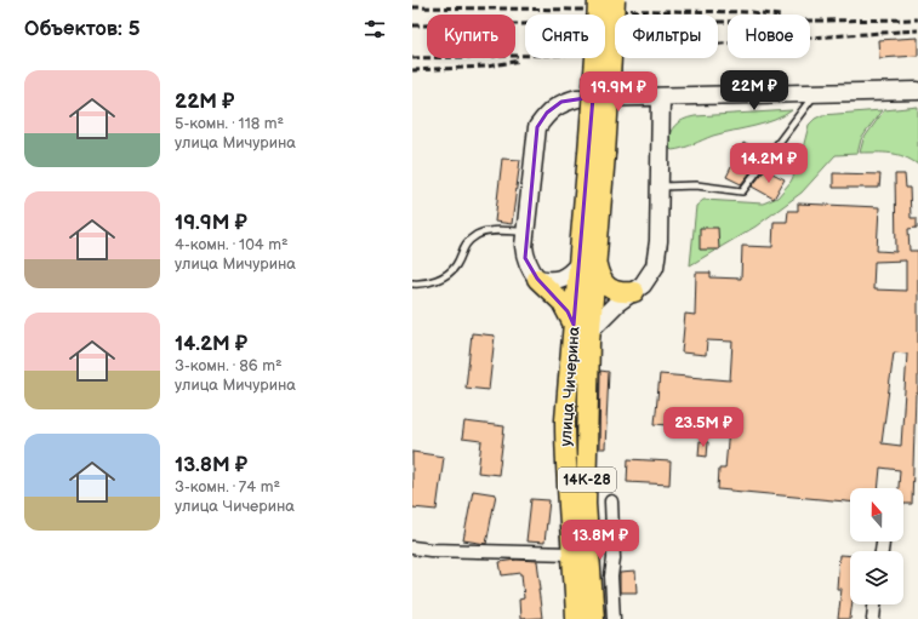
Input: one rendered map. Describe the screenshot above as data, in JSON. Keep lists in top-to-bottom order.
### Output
{
  "streets": {
    "main road": ["улица Чичерина", "14К-28"]
  },
  "crossings": [
    ["улица Чичерина", "14К-28"]
  ],
  "north": "top",
  "page": {
    "heading": "Объектов: 5",
    "chip": [
      "Купить",
      "Снять",
      "Фильтры",
      "Новое"
    ],
    "list": [
      {
        "name": "22M ₽",
        "note": "5-комн. · 118 m² · улица Мичурина"
      },
      {
        "name": "19.9M ₽",
        "note": "4-комн. · 104 m² · улица Мичурина"
      },
      {
        "name": "14.2M ₽",
        "note": "3-комн. · 86 m² · улица Мичурина"
      },
      {
        "name": "13.8M ₽",
        "note": "3-комн. · 74 m² · улица Чичерина"
      }
    ],
    "price": [
      "22M ₽",
      "19.9M ₽",
      "14.2M ₽",
      "23.5M ₽",
      "13.8M ₽"
    ]
  }
}
